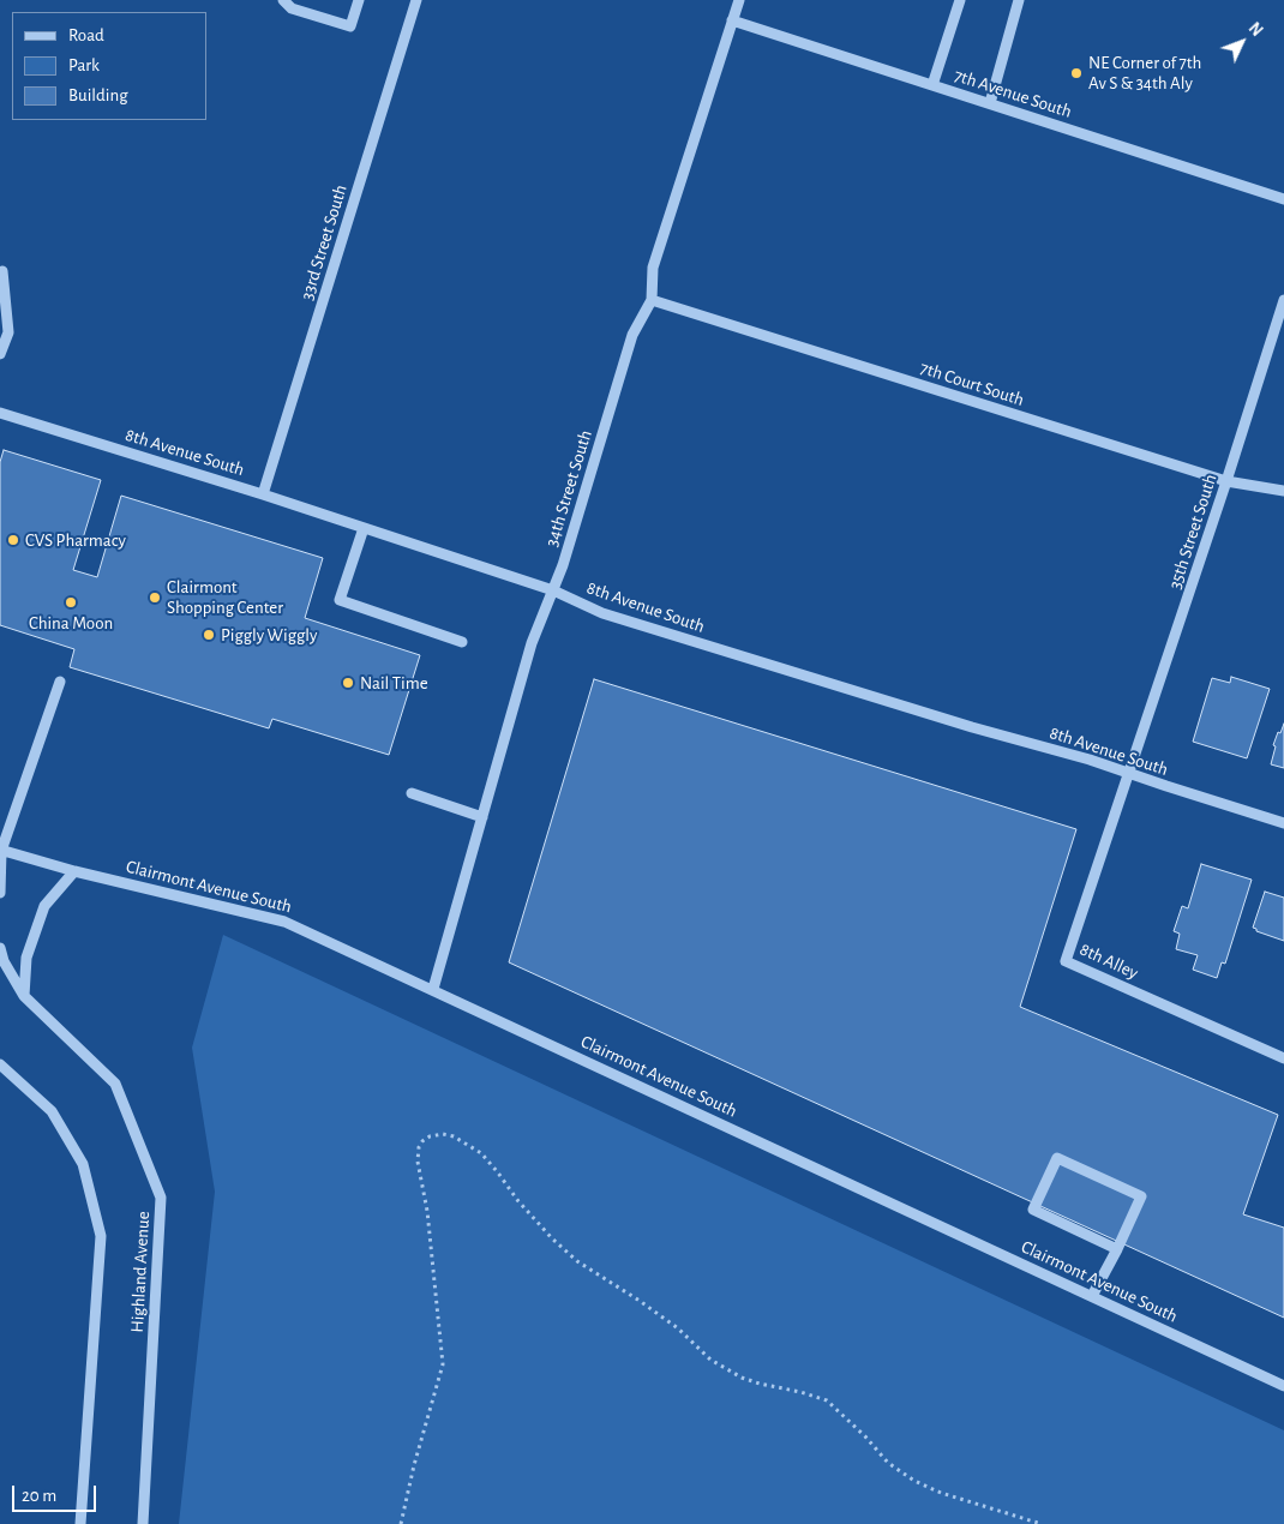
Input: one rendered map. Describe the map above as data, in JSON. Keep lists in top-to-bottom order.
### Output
{
  "streets": {
    "street": [
      "7th Avenue South",
      "33rd Street South",
      "7th Court South",
      "8th Avenue South",
      "34th Street South",
      "35th Street South",
      "Clairmont Avenue South",
      "8th Alley",
      "Highland Avenue"
    ]
  },
  "crossings": [
    ["33rd Street South", "8th Avenue South"],
    ["7th Court South", "34th Street South"],
    ["7th Court South", "35th Street South"],
    ["8th Avenue South", "34th Street South"],
    ["8th Avenue South", "35th Street South"],
    ["8th Avenue South", "8th Alley"],
    ["34th Street South", "Clairmont Avenue South"],
    ["35th Street South", "8th Alley"]
  ],
  "places": [
    "NE Corner of 7th Av S & 34th Aly",
    "CVS Pharmacy",
    "Clairmont Shopping Center",
    "China Moon",
    "Piggly Wiggly",
    "Nail Time"
  ],
  "legend": ["Road", "Park", "Building"],
  "scale_bar": "20 m",
  "north": "top right"
}
